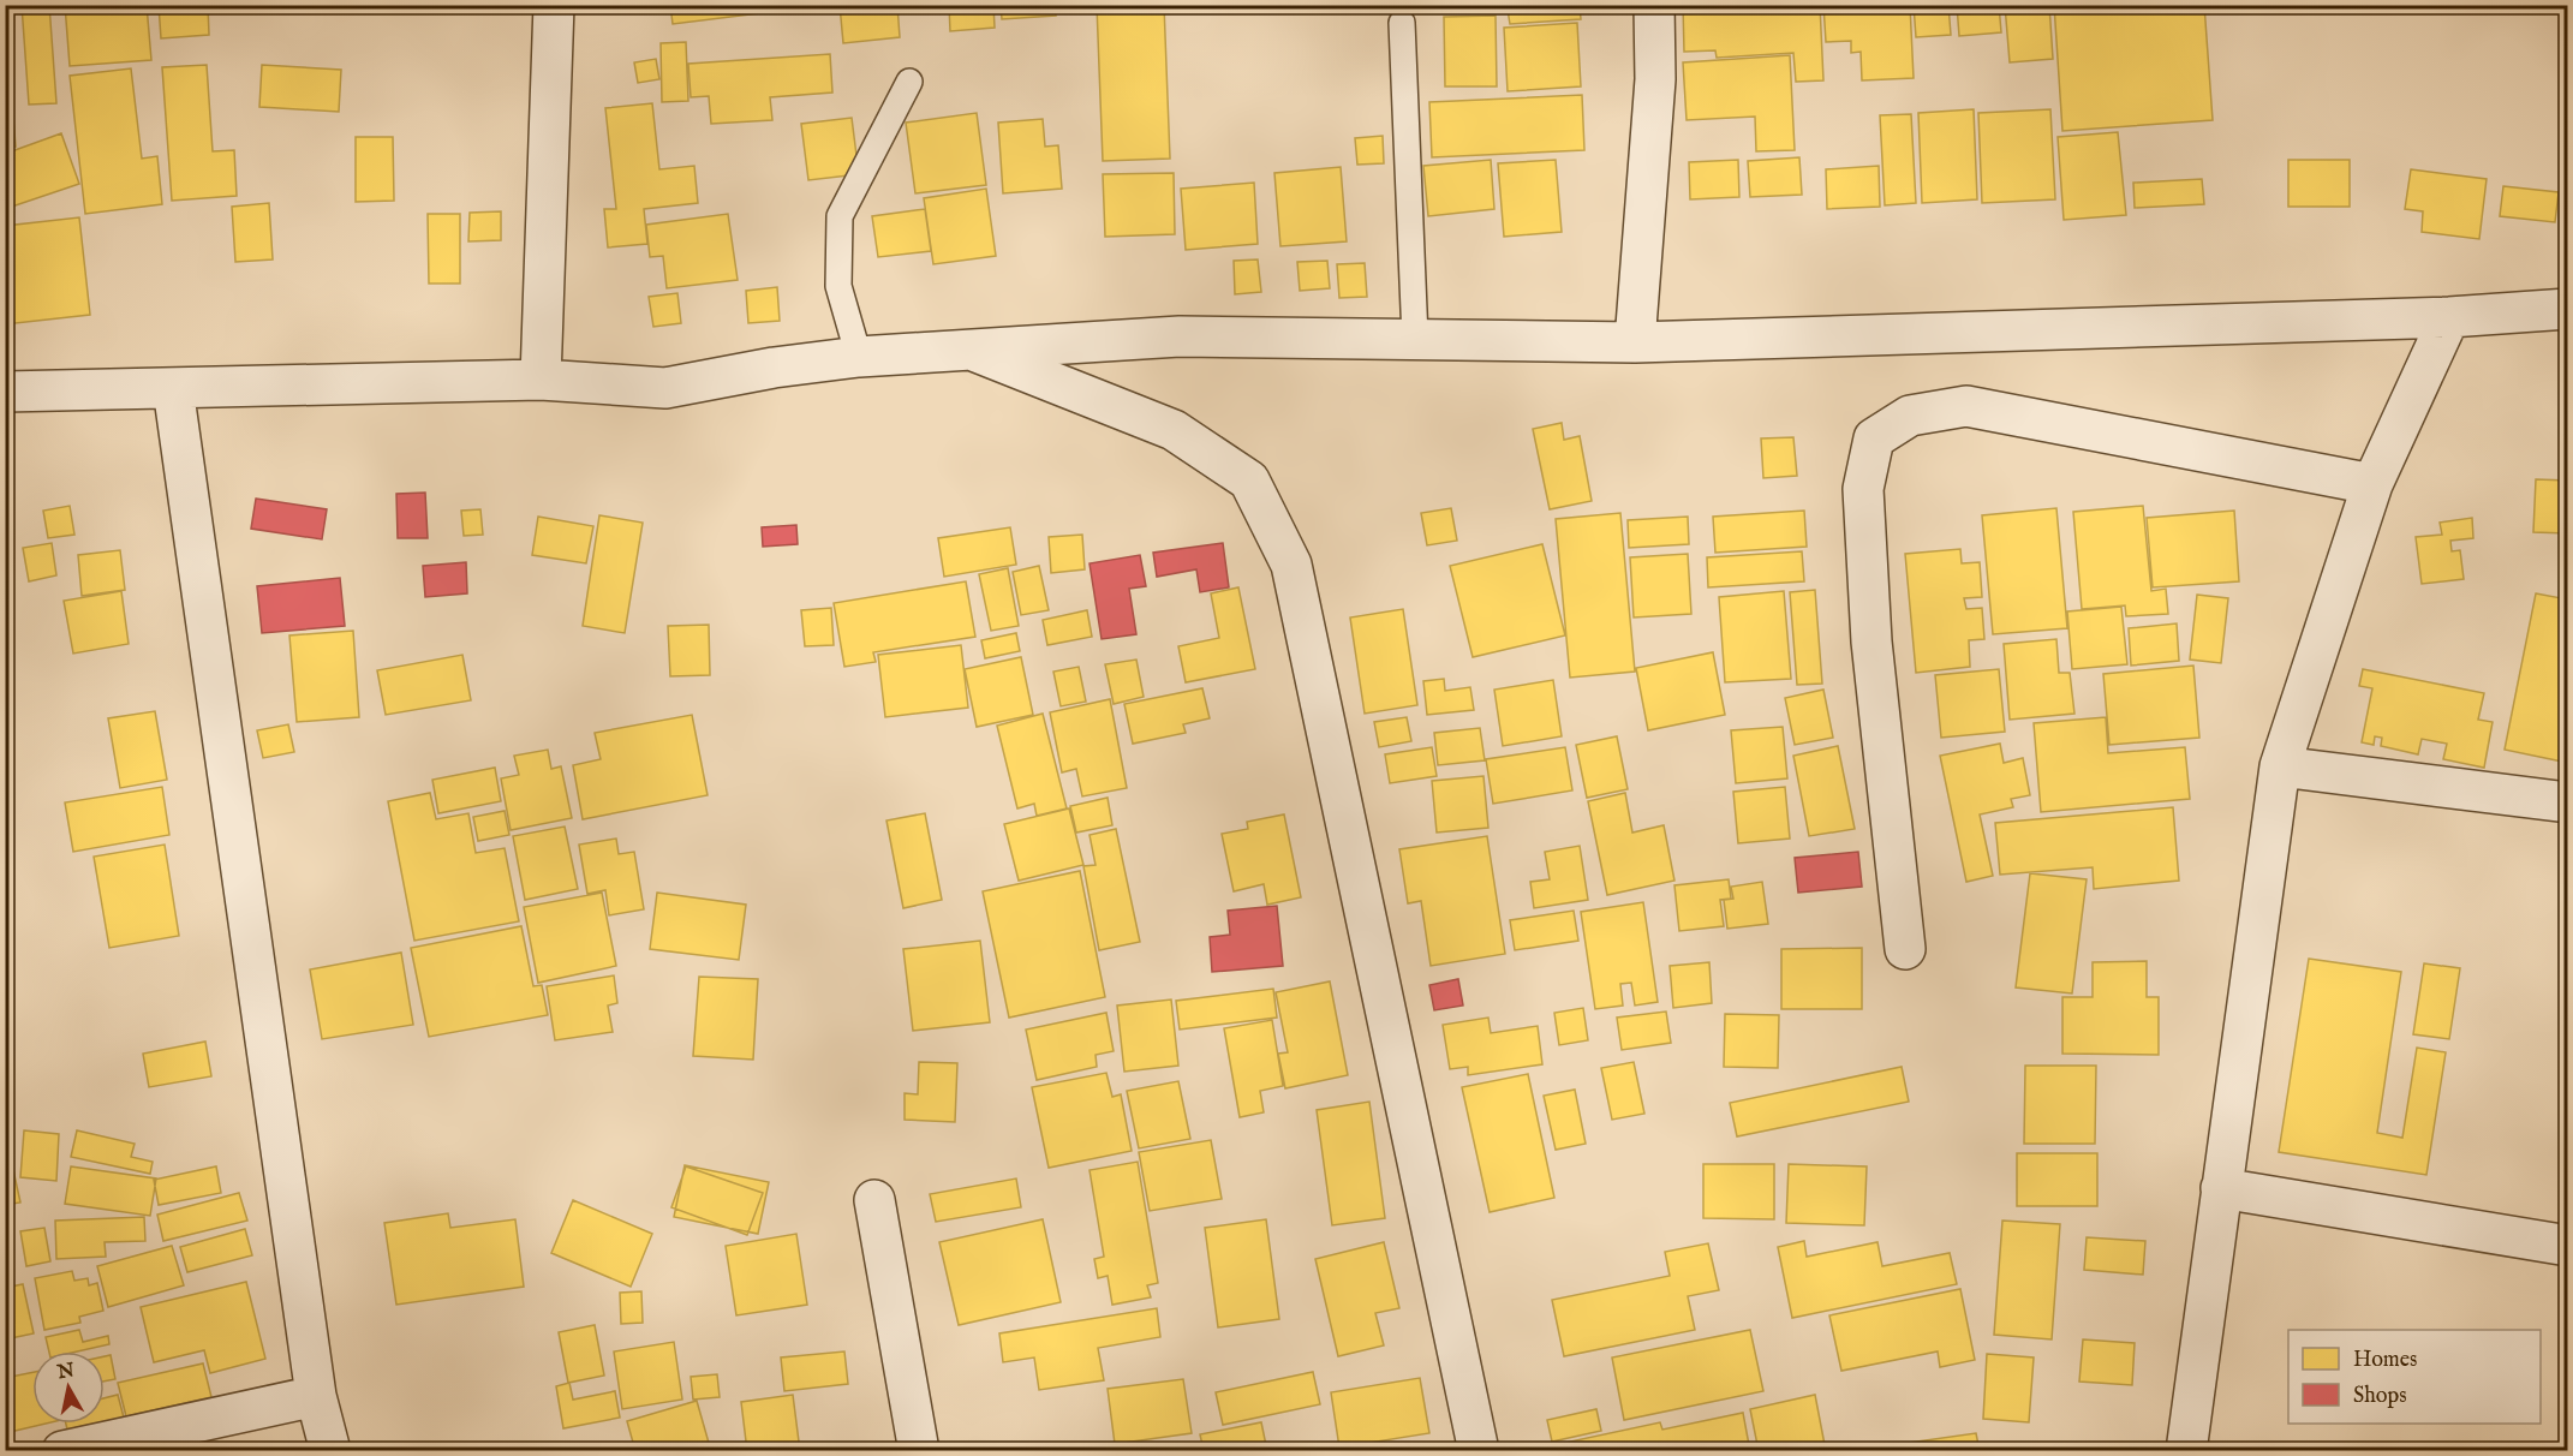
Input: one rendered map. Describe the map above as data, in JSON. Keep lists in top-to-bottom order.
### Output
{
  "legend": ["Homes", "Shops"],
  "north": "top"
}
